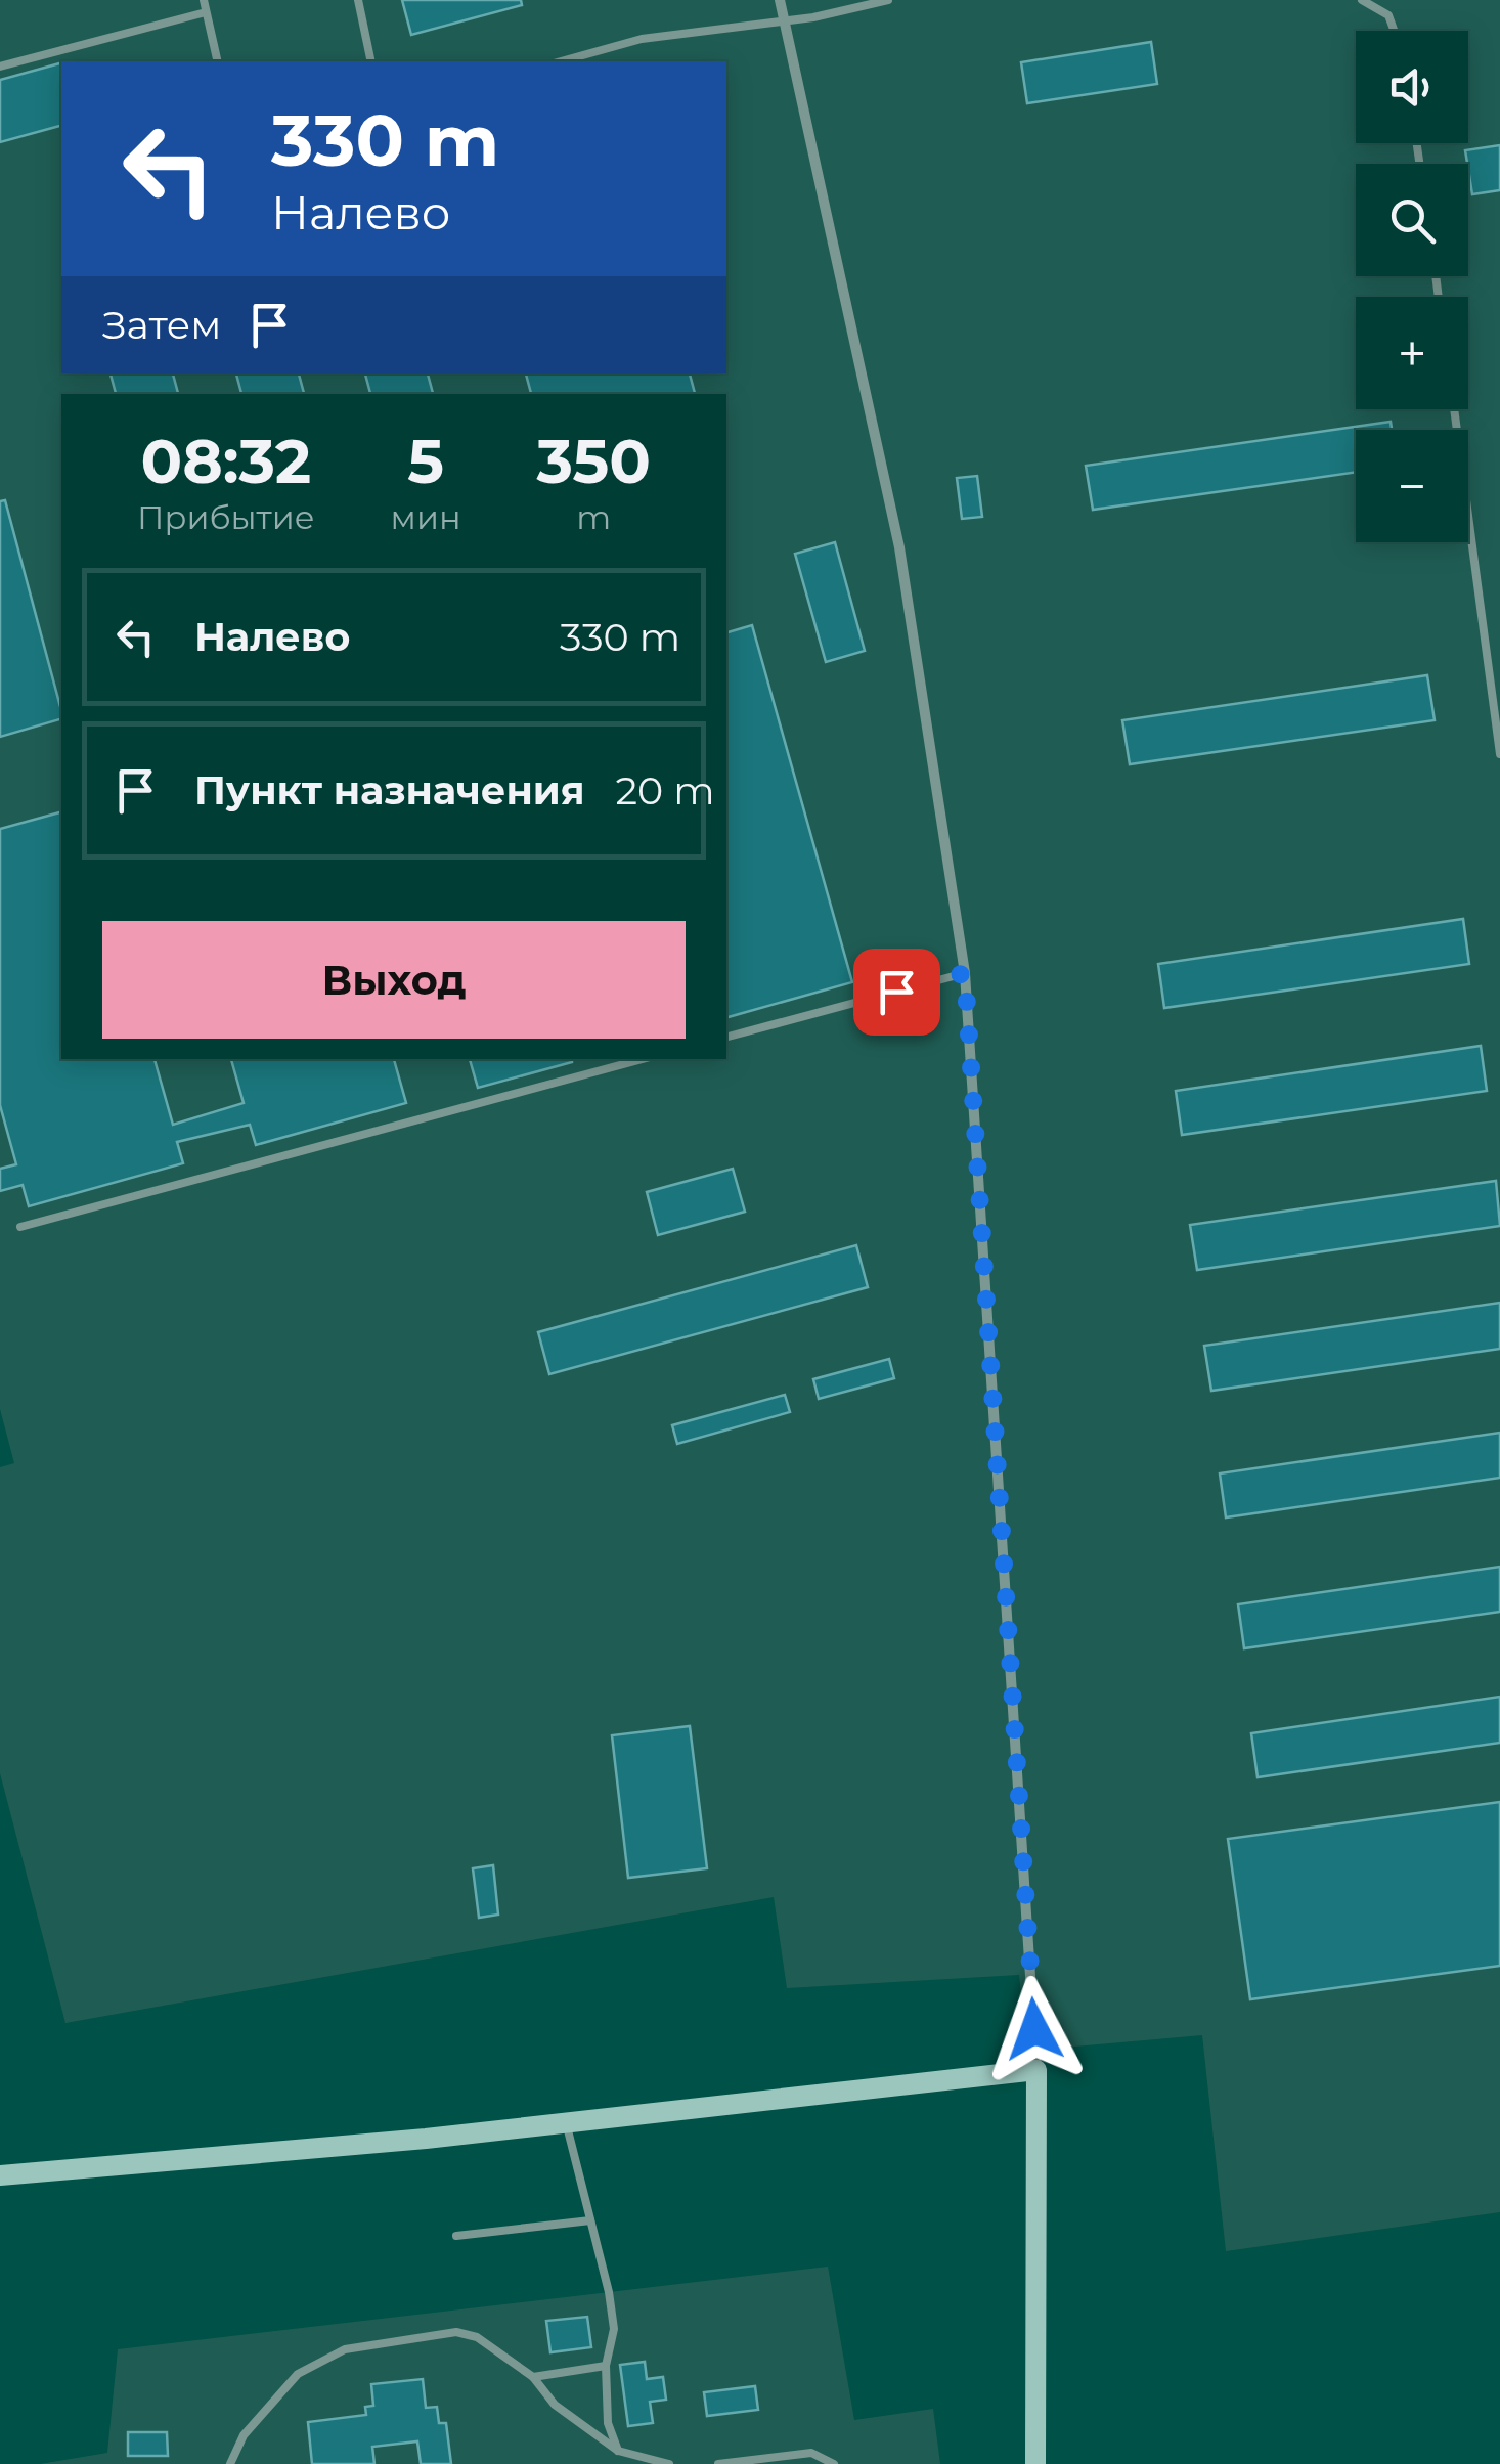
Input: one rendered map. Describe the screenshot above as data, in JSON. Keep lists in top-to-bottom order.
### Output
{
  "page": {
    "map_buttons": ["+", "−"],
    "turn": ["330 m", "Налево"],
    "then": "Затем",
    "eta": [
      "08:32",
      "Прибытие",
      "5",
      "мин",
      "350",
      "m"
    ],
    "list": [
      {
        "name": "Налево",
        "value": "330 m"
      },
      {
        "name": "Пункт назначения",
        "value": "20 m"
      }
    ],
    "buttons": "Выход"
  }
}
